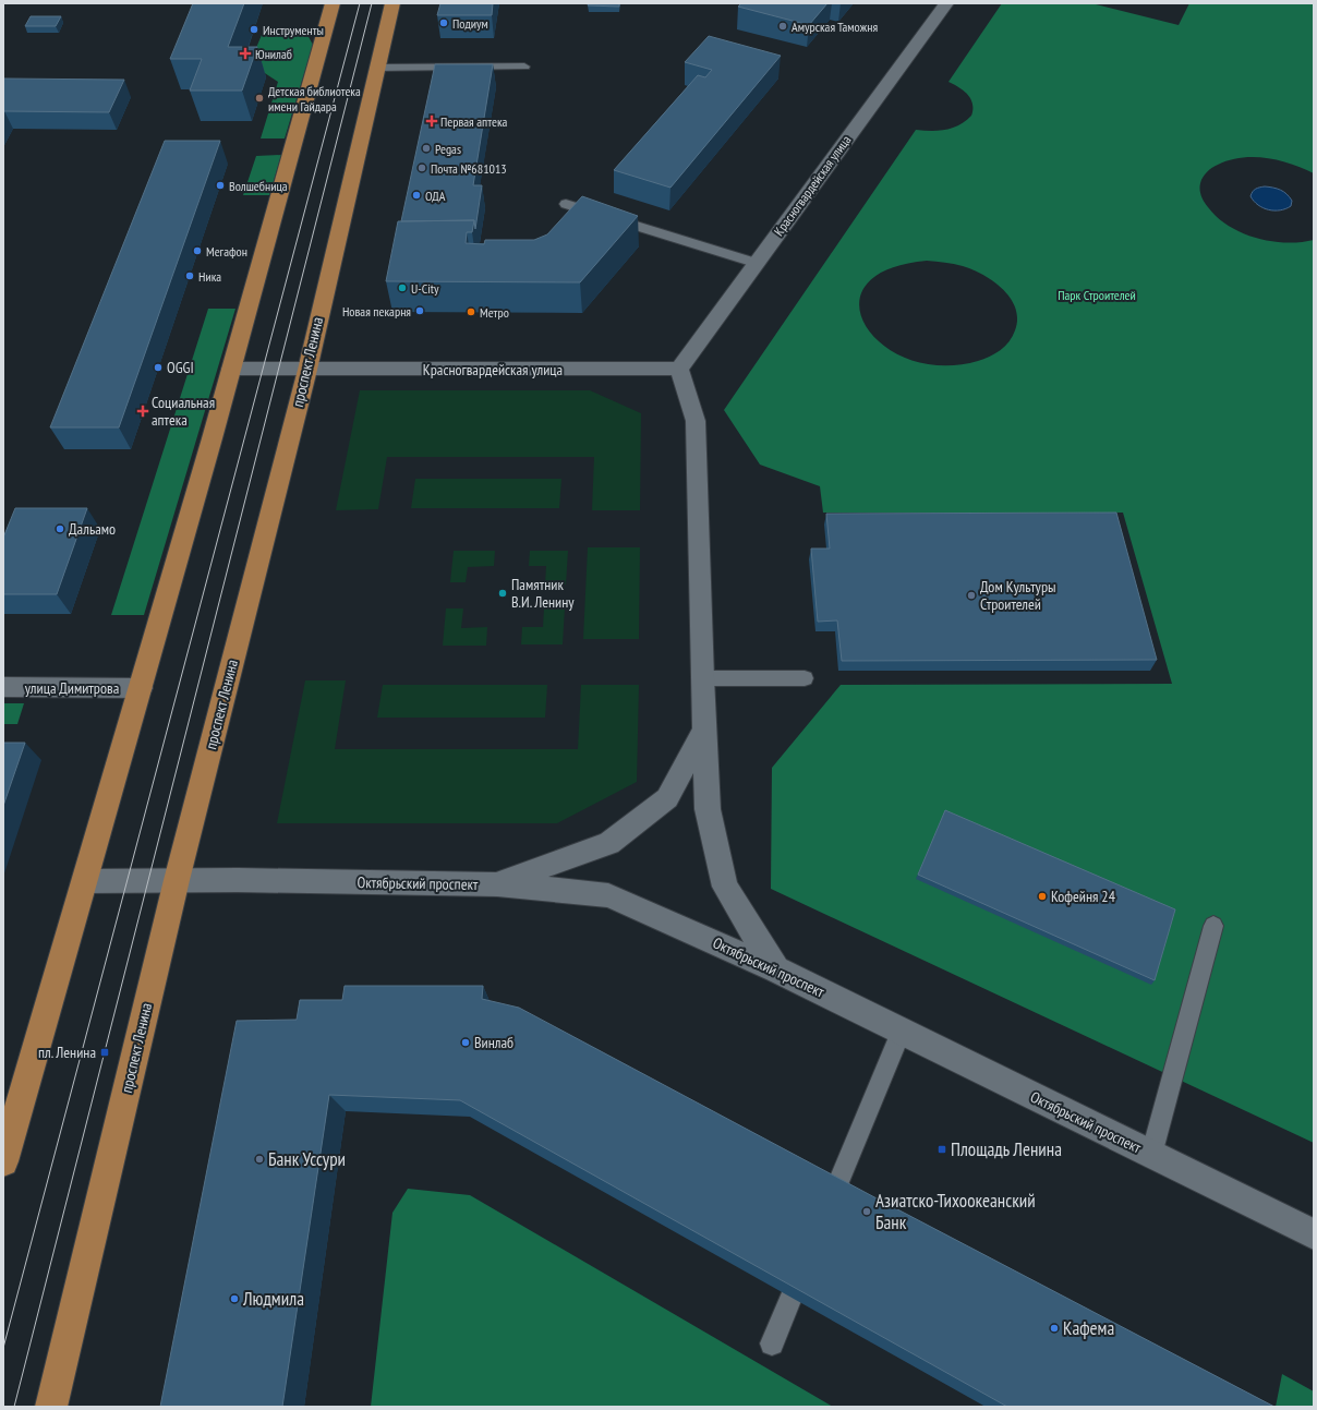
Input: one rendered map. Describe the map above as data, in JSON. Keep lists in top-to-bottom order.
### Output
{
  "streets": {
    "highway": ["проспект Ленина"],
    "street": ["Красногвардейская улица", "улица Димитрова", "Октябрьский проспект"]
  },
  "crossings": [
    ["Красногвардейская улица", "проспект Ленина"],
    ["проспект Ленина", "Октябрьский проспект"]
  ],
  "parks": ["Парк Строителей"],
  "places": {
    "other": [
      "Подиум",
      "Амурская Таможня",
      "Инструменты",
      "Детская библиотека имени Гайдара",
      "Pegas",
      "Почта №681013",
      "Волшебница",
      "ОДА",
      "Мегафон",
      "Ника",
      "U-City",
      "Новая пекарня",
      "Метро",
      "OGGI",
      "Дальамо",
      "Памятник В.И. Ленину",
      "Дом Культуры Строителей",
      "Кофейня 24",
      "Винлаб",
      "Банк Уссури",
      "Азиатско-Тихоокеанский Банк",
      "Людмила",
      "Кафема"
    ],
    "health": ["Юнилаб", "Первая аптека", "Социальная аптека"],
    "transit": ["пл. Ленина", "Площадь Ленина"]
  }
}
